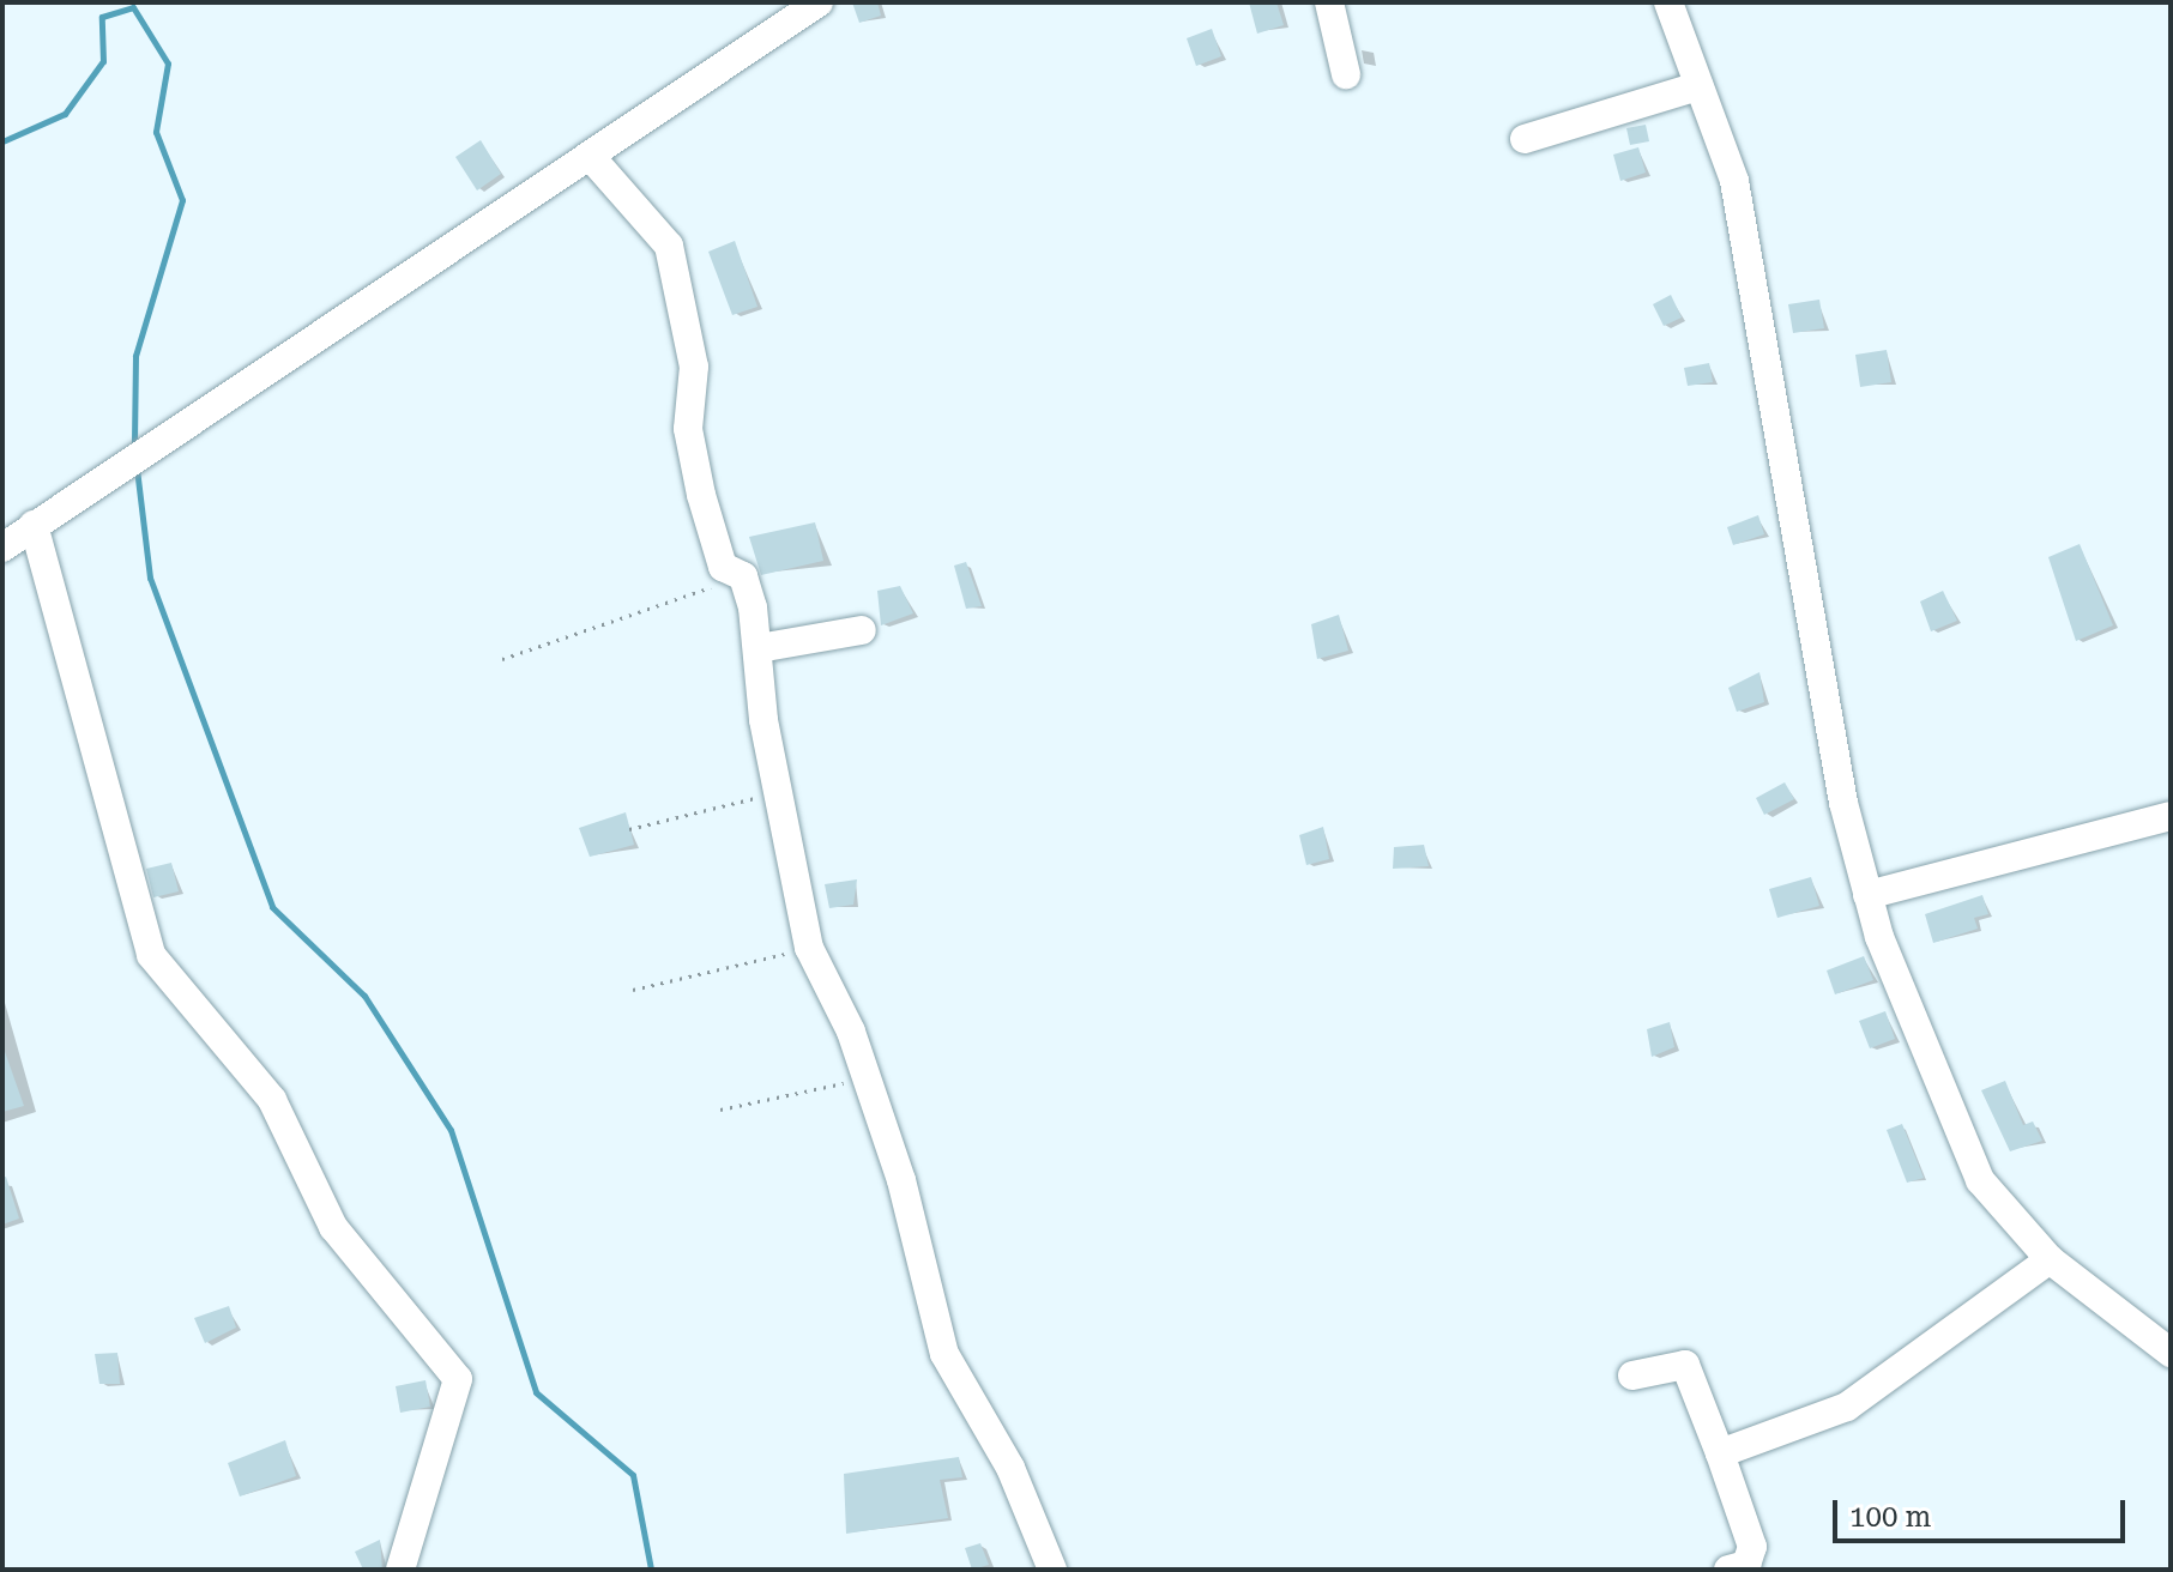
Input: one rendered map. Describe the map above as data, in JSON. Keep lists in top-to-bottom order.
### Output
{
  "scale_bar": "100 m"
}
